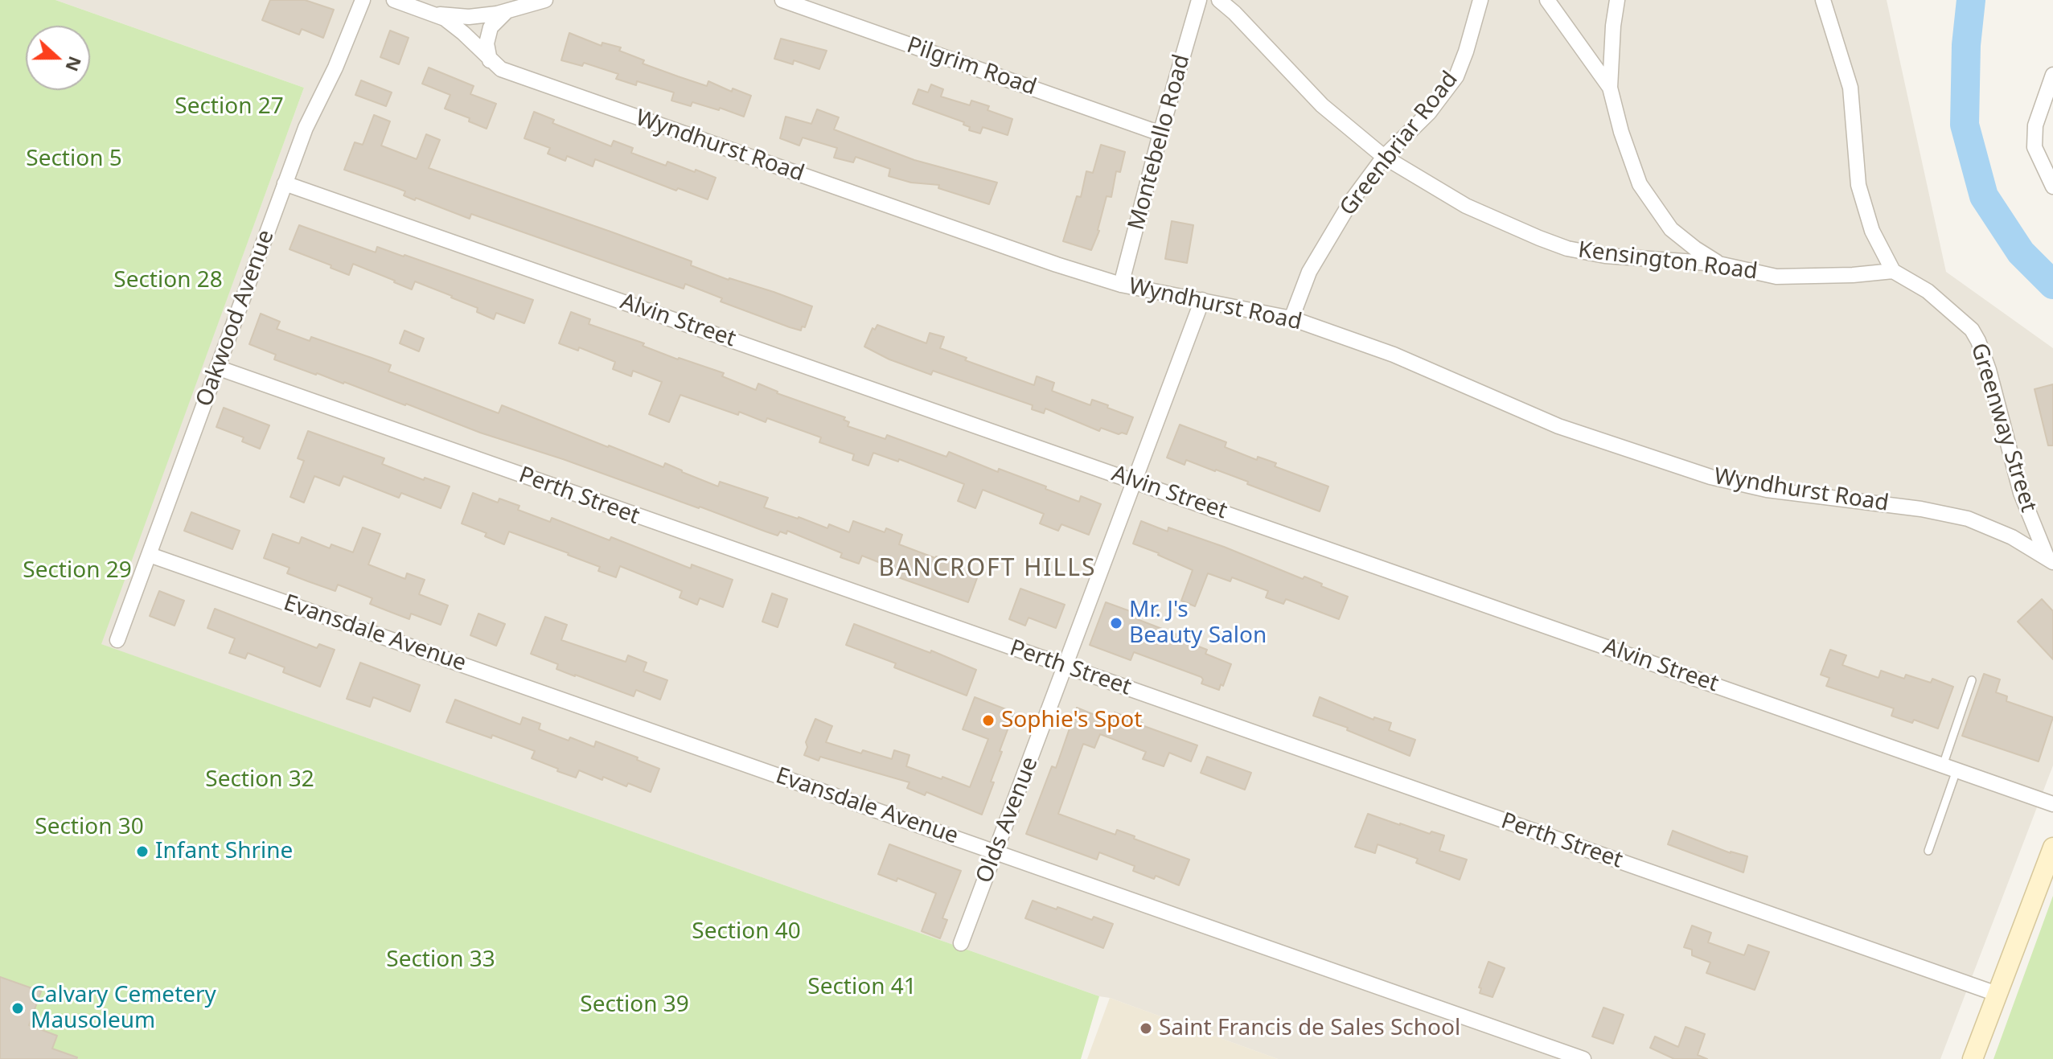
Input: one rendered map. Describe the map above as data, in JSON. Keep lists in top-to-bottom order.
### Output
{
  "streets": {
    "street": [
      "Pilgrim Road",
      "Montebello Road",
      "Greenbriar Road",
      "Wyndhurst Road",
      "Kensington Road",
      "Oakwood Avenue",
      "Alvin Street",
      "Greenway Street",
      "Perth Street",
      "Evansdale Avenue",
      "Olds Avenue"
    ]
  },
  "crossings": [
    ["Pilgrim Road", "Montebello Road"],
    ["Montebello Road", "Wyndhurst Road"],
    ["Greenbriar Road", "Wyndhurst Road"],
    ["Greenbriar Road", "Kensington Road"],
    ["Wyndhurst Road", "Greenway Street"],
    ["Wyndhurst Road", "Olds Avenue"],
    ["Kensington Road", "Greenway Street"],
    ["Oakwood Avenue", "Alvin Street"],
    ["Oakwood Avenue", "Perth Street"],
    ["Oakwood Avenue", "Evansdale Avenue"],
    ["Alvin Street", "Olds Avenue"],
    ["Perth Street", "Olds Avenue"],
    ["Evansdale Avenue", "Olds Avenue"]
  ],
  "districts": ["BANCROFT HILLS"],
  "parks": [
    "Section 27",
    "Section 5",
    "Section 28",
    "Section 29",
    "Section 32",
    "Section 30",
    "Section 40",
    "Section 33",
    "Section 41",
    "Section 39"
  ],
  "places": [
    "Mr. J's Beauty Salon",
    "Sophie's Spot",
    "Infant Shrine",
    "Calvary Cemetery Mausoleum",
    "Saint Francis de Sales School"
  ],
  "north": "right"
}
